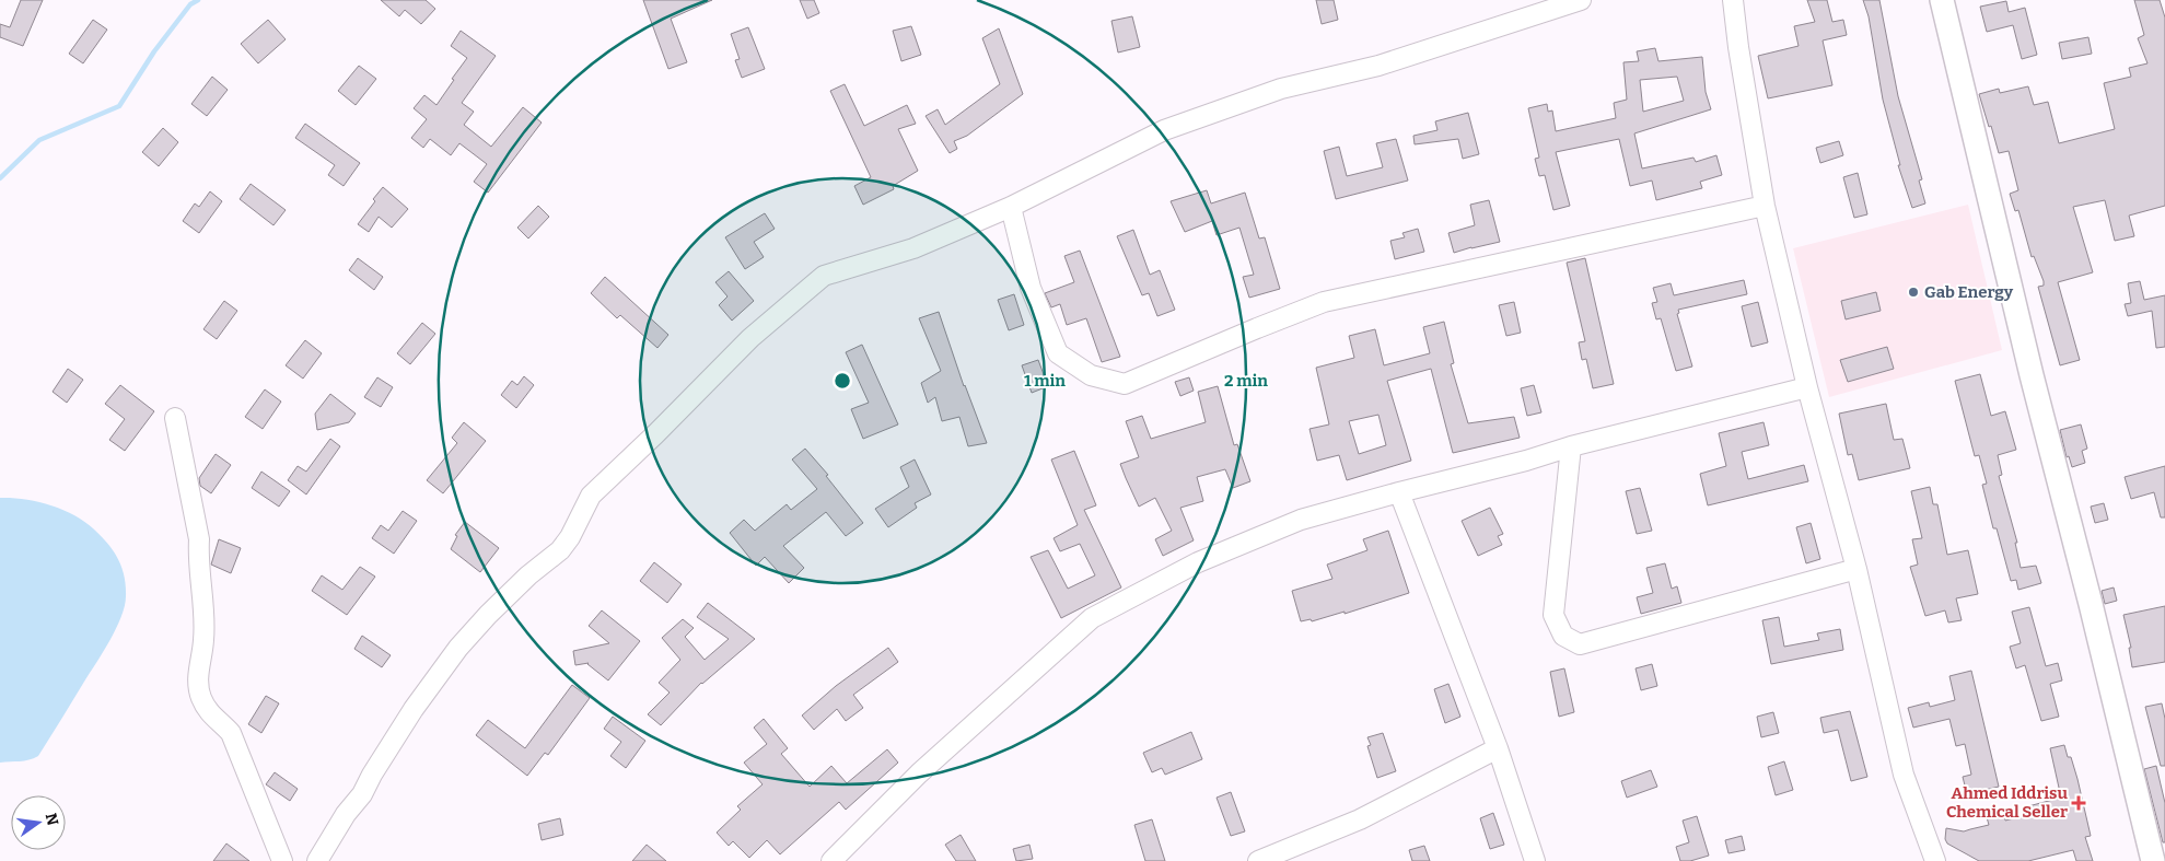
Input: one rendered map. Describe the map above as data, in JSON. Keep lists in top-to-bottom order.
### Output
{
  "places": {
    "other": ["Gab Energy"],
    "health": ["Ahmed Iddrisu Chemical Seller"]
  },
  "north": "right",
  "rings": ["1 min", "2 min"]
}
